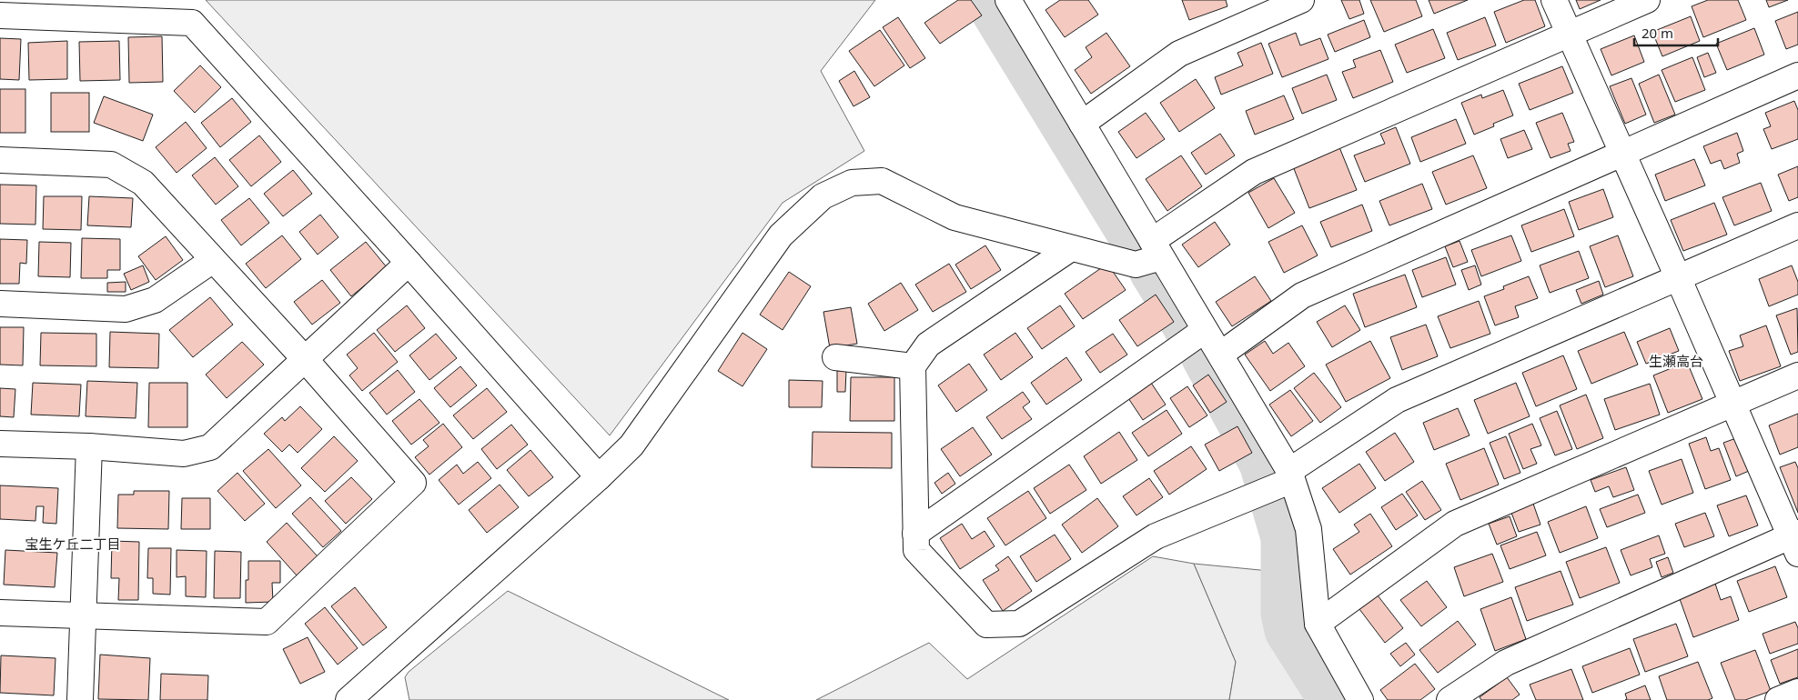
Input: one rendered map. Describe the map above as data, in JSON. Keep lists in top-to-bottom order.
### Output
{
  "districts": ["生瀬高台", "宝生ケ丘二丁目"],
  "scale_bar": "20 m"
}
